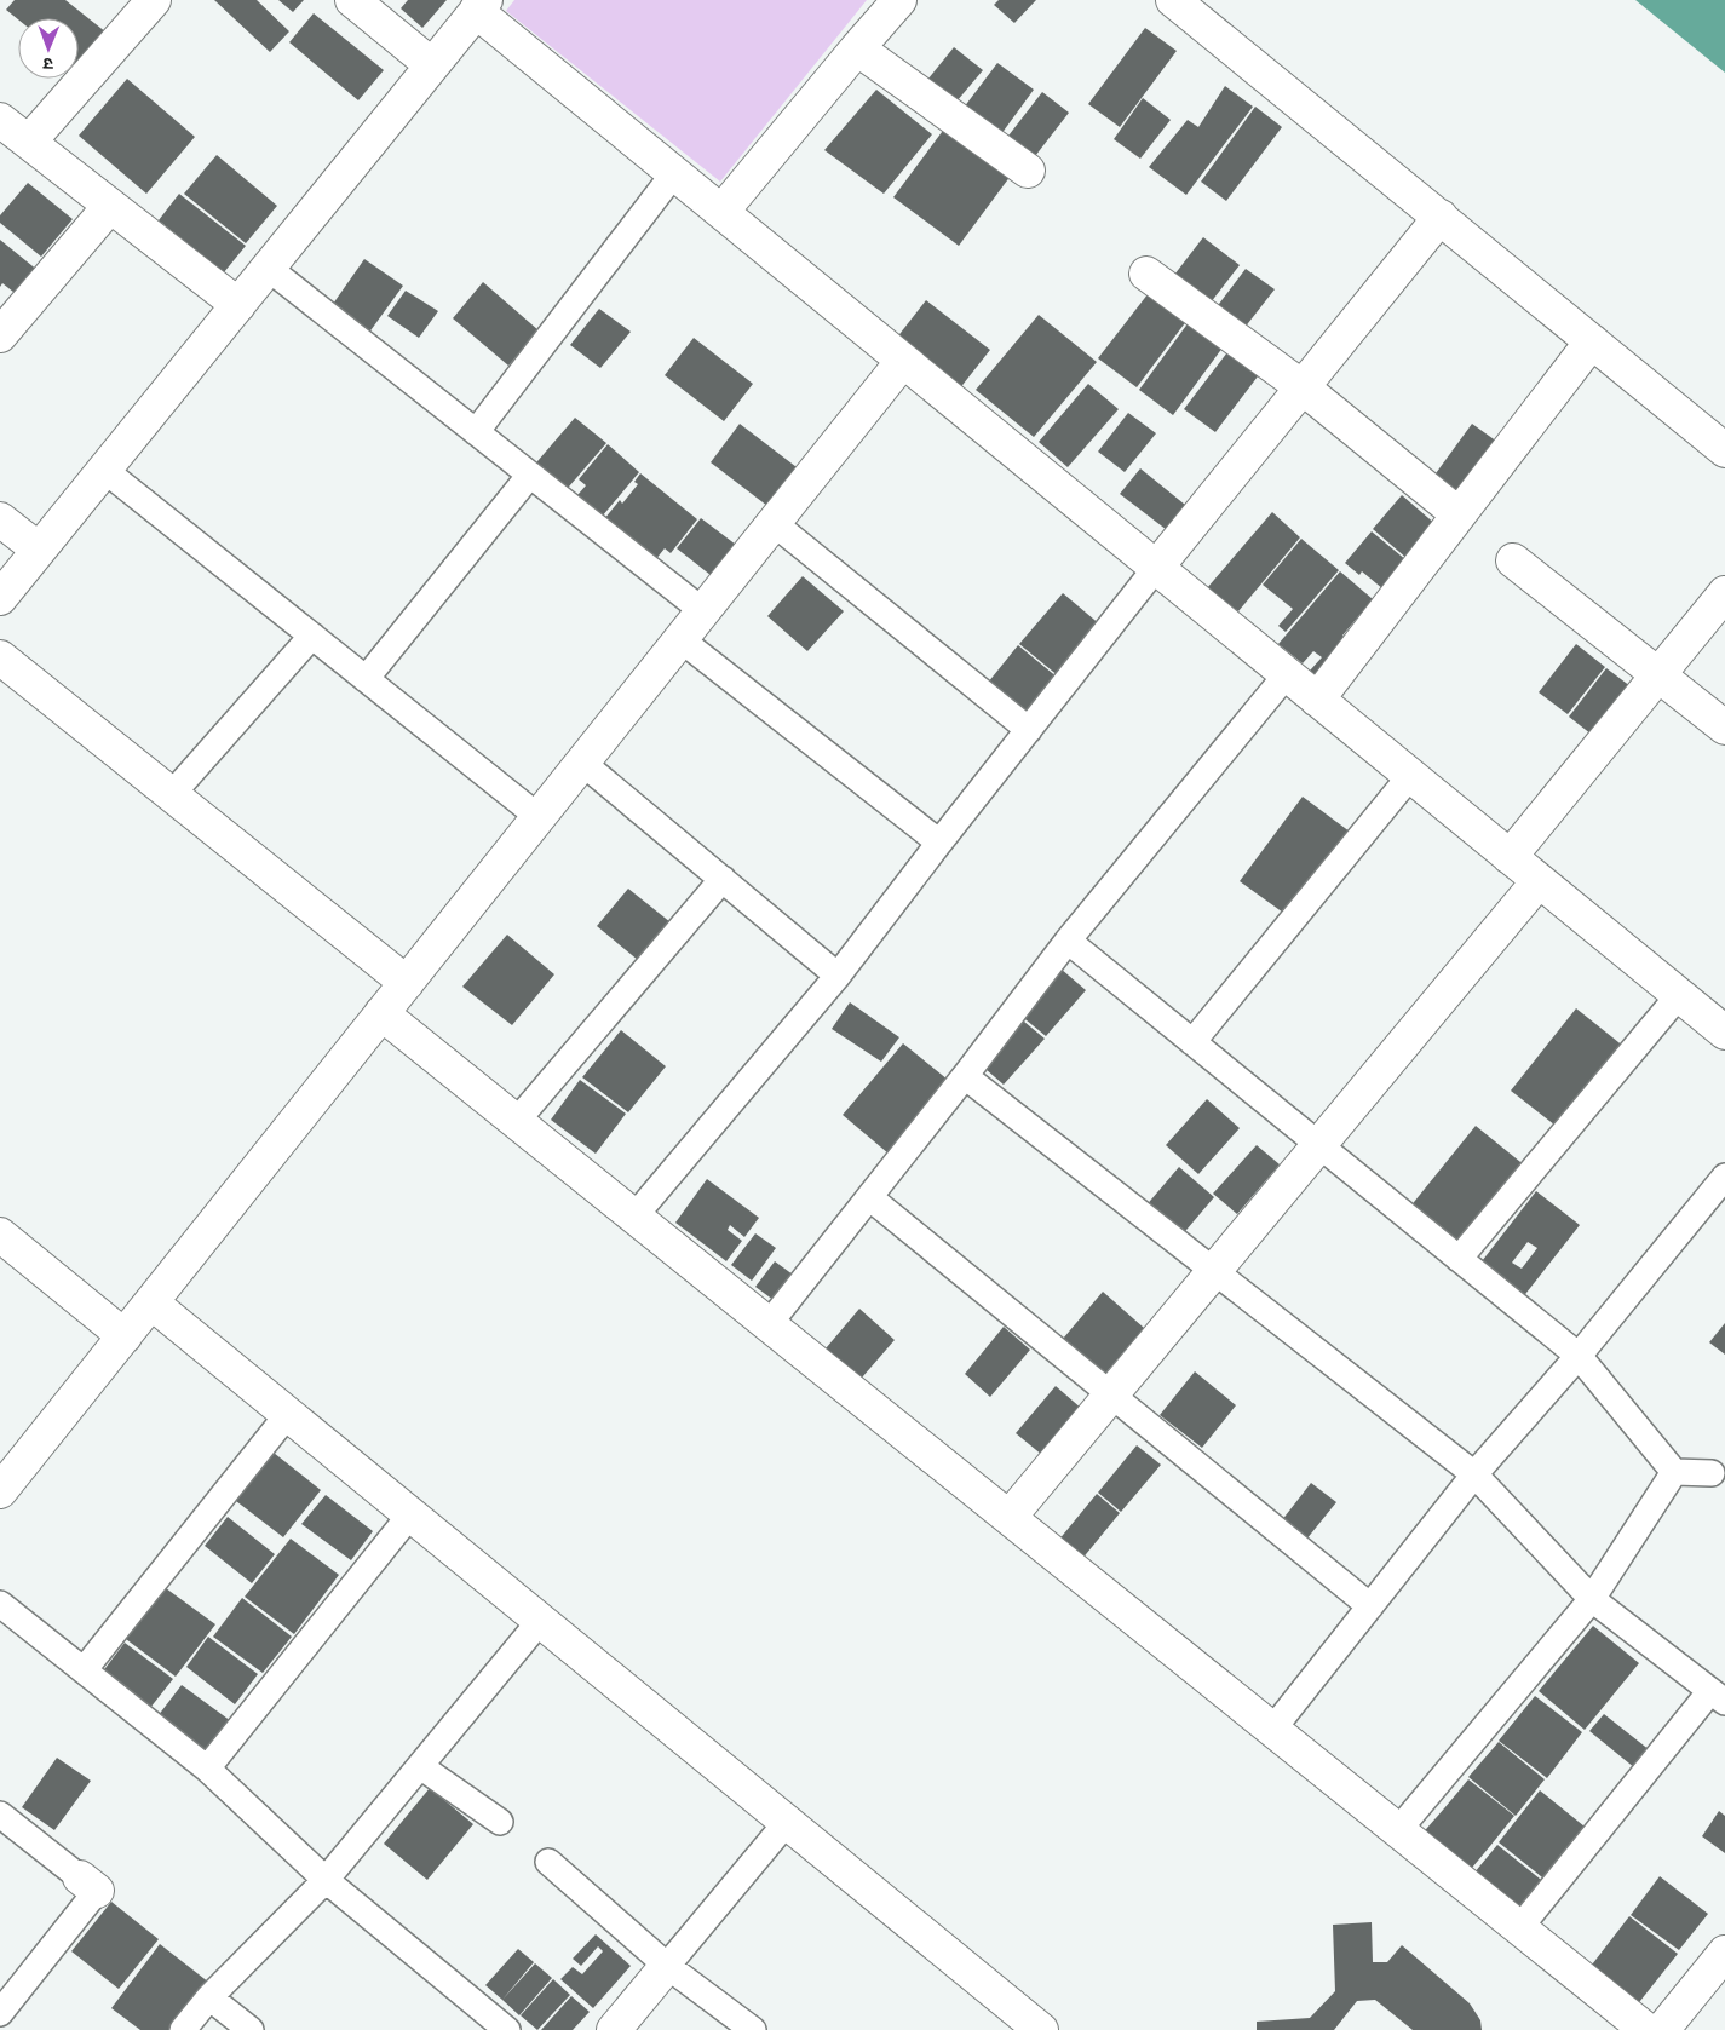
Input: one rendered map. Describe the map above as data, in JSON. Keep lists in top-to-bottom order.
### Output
{
  "north": "bottom"
}
